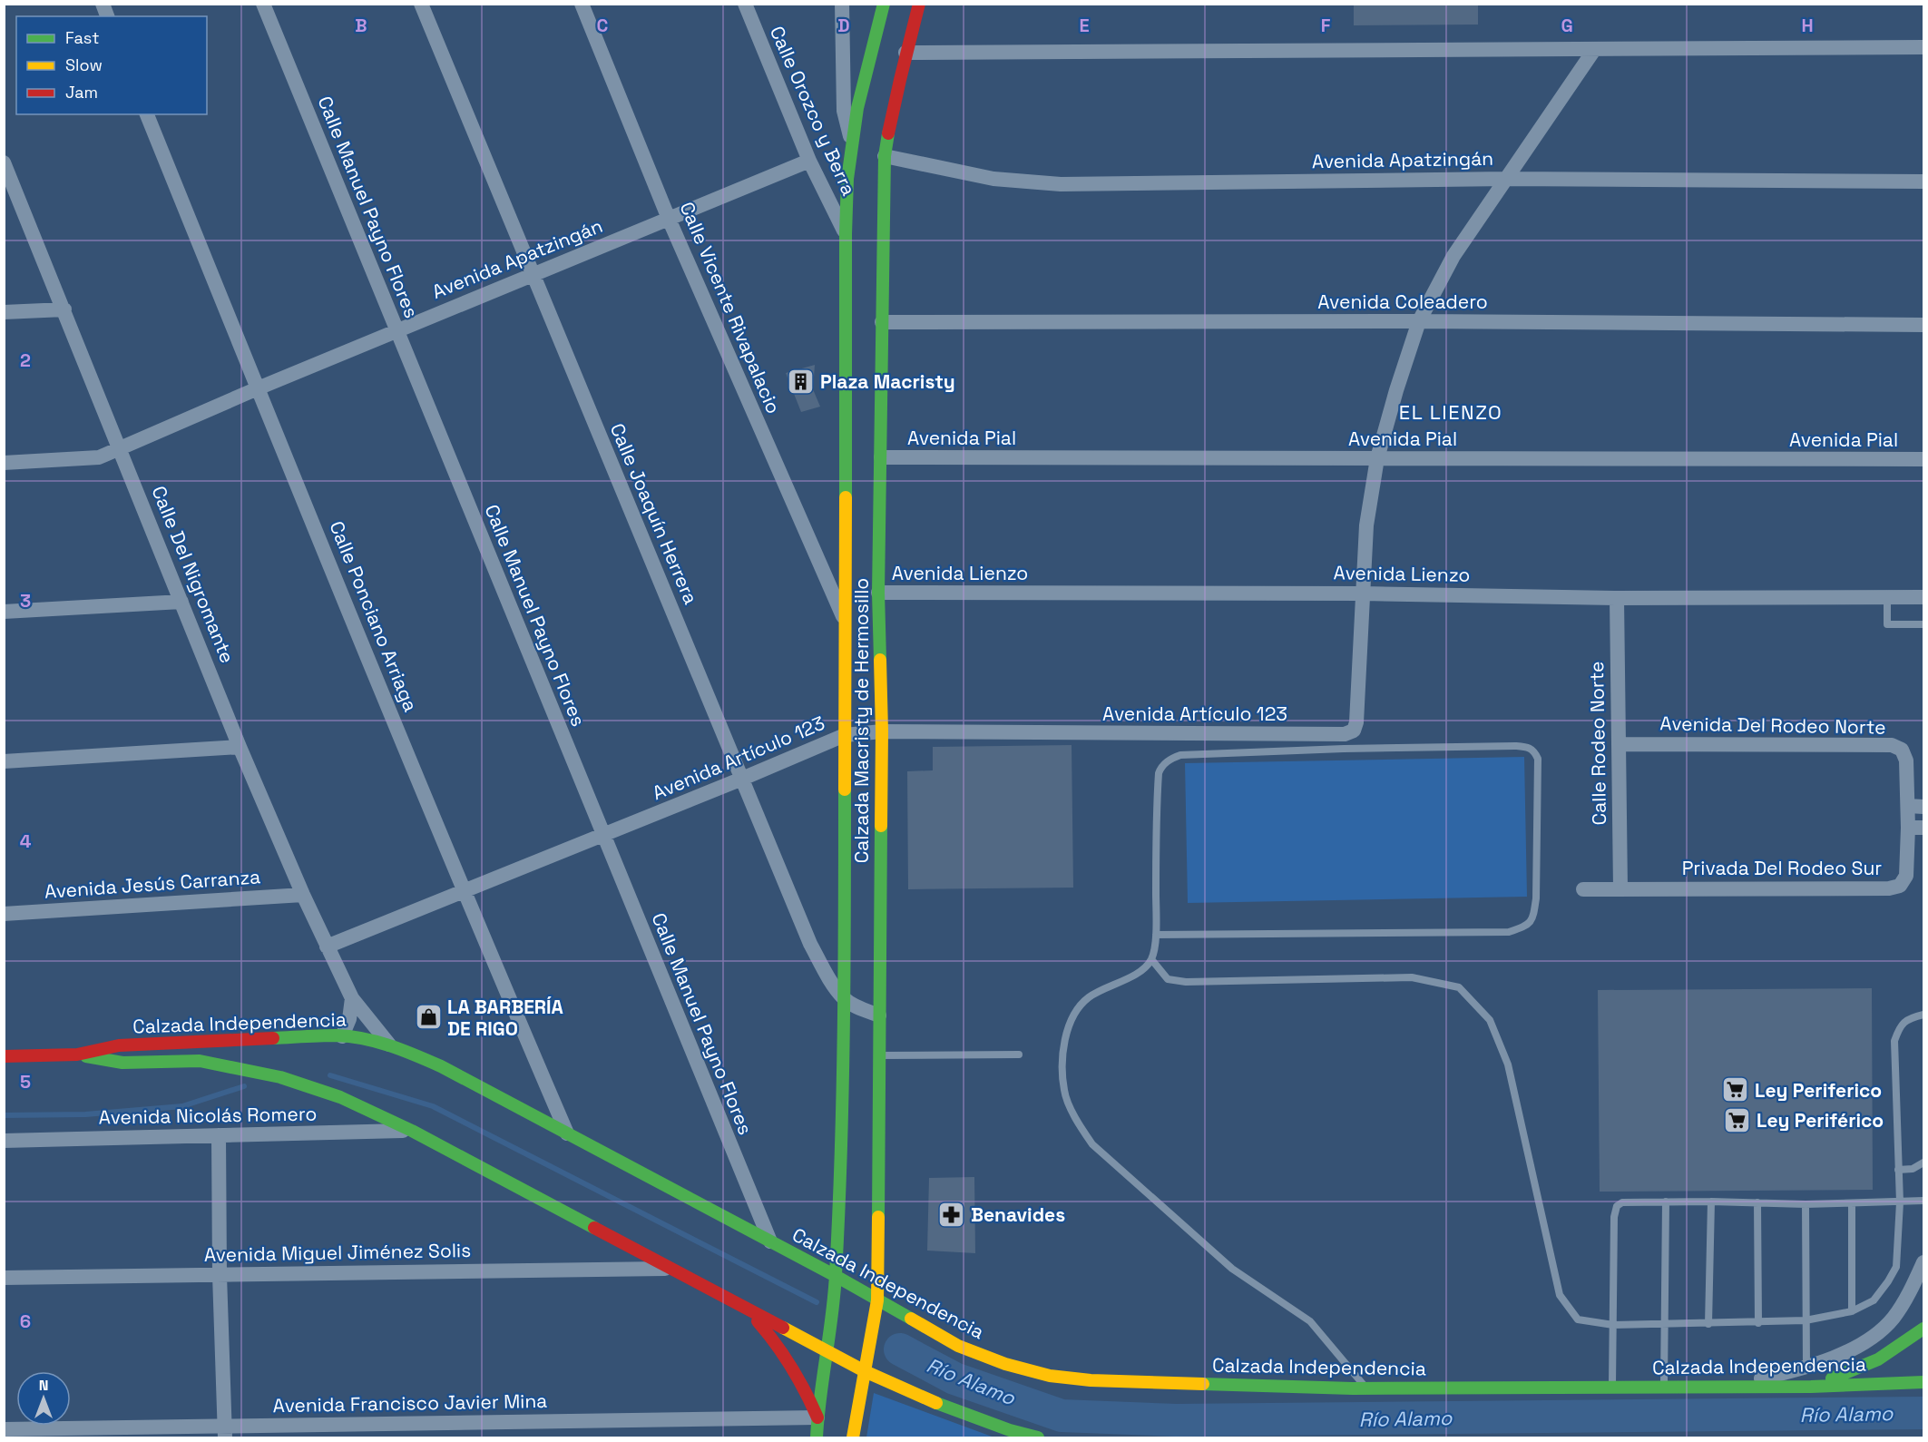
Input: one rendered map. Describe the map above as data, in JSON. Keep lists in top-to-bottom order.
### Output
{
  "streets": {
    "main road": ["Calzada Macristy de Hermosillo", "Calzada Independencia"],
    "street": [
      "Calle Orozco y Berra",
      "Avenida Apatzingán",
      "Calle Manuel Payno Flores",
      "Avenida Coleadero",
      "Calle Vicente Rivapalacio",
      "Avenida Pial",
      "Calle Joaquín Herrera",
      "Avenida Lienzo",
      "Calle Del Nigromante",
      "Calle Ponciano Arriaga",
      "Avenida Artículo 123",
      "Avenida Del Rodeo Norte",
      "Calle Rodeo Norte",
      "Privada Del Rodeo Sur",
      "Avenida Jesús Carranza",
      "Avenida Nicolás Romero",
      "Avenida Miguel Jiménez Solis",
      "Avenida Francisco Javier Mina"
    ]
  },
  "crossings": [
    ["Calle Orozco y Berra", "Avenida Apatzingán"],
    ["Calle Orozco y Berra", "Calzada Macristy de Hermosillo"],
    ["Avenida Apatzingán", "Calle Manuel Payno Flores"],
    ["Avenida Apatzingán", "Calle Vicente Rivapalacio"],
    ["Avenida Apatzingán", "Calle Joaquín Herrera"],
    ["Avenida Apatzingán", "Calle Del Nigromante"],
    ["Avenida Apatzingán", "Calle Ponciano Arriaga"],
    ["Avenida Apatzingán", "Calzada Macristy de Hermosillo"],
    ["Calle Manuel Payno Flores", "Avenida Artículo 123"],
    ["Calle Manuel Payno Flores", "Calzada Independencia"],
    ["Avenida Coleadero", "Calzada Macristy de Hermosillo"],
    ["Calle Vicente Rivapalacio", "Calzada Macristy de Hermosillo"],
    ["Avenida Pial", "Calzada Macristy de Hermosillo"],
    ["Calle Joaquín Herrera", "Avenida Artículo 123"],
    ["Calle Joaquín Herrera", "Calzada Macristy de Hermosillo"],
    ["Avenida Lienzo", "Calzada Macristy de Hermosillo"],
    ["Avenida Lienzo", "Calle Rodeo Norte"],
    ["Calle Del Nigromante", "Avenida Artículo 123"],
    ["Calle Del Nigromante", "Avenida Jesús Carranza"],
    ["Calle Del Nigromante", "Calzada Independencia"],
    ["Calle Ponciano Arriaga", "Avenida Artículo 123"],
    ["Calle Ponciano Arriaga", "Calzada Independencia"],
    ["Avenida Artículo 123", "Calzada Macristy de Hermosillo"],
    ["Calzada Macristy de Hermosillo", "Calzada Independencia"],
    ["Calzada Macristy de Hermosillo", "Avenida Francisco Javier Mina"],
    ["Avenida Del Rodeo Norte", "Calle Rodeo Norte"],
    ["Avenida Del Rodeo Norte", "Privada Del Rodeo Sur"],
    ["Calle Rodeo Norte", "Privada Del Rodeo Sur"],
    ["Calzada Independencia", "Avenida Nicolás Romero"],
    ["Calzada Independencia", "Avenida Miguel Jiménez Solis"]
  ],
  "districts": ["EL LIENZO"],
  "water": ["Río Alamo"],
  "places": {
    "building": ["Plaza Macristy"],
    "shop": ["LA BARBERÍA DE RIGO"],
    "supermarket": ["Ley Periferico", "Ley Periférico"],
    "pharmacy": ["Benavides"]
  },
  "legend": ["Fast", "Slow", "Jam"],
  "north": "top",
  "grid": {
    "columns": [
      "B",
      "C",
      "D",
      "E",
      "F",
      "G",
      "H"
    ],
    "rows": [
      "2",
      "3",
      "4",
      "5",
      "6"
    ]
  }
}
